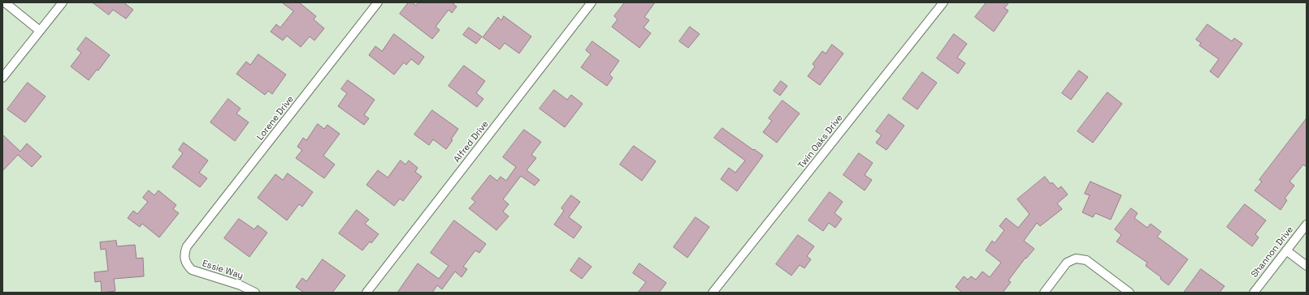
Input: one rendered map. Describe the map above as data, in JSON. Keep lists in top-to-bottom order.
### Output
{
  "streets": {
    "street": [
      "Lorene Drive",
      "Alfred Drive",
      "Twin Oaks Drive",
      "Shannon Drive",
      "Essie Way"
    ]
  },
  "crossings": [
    ["Lorene Drive", "Essie Way"]
  ]
}
